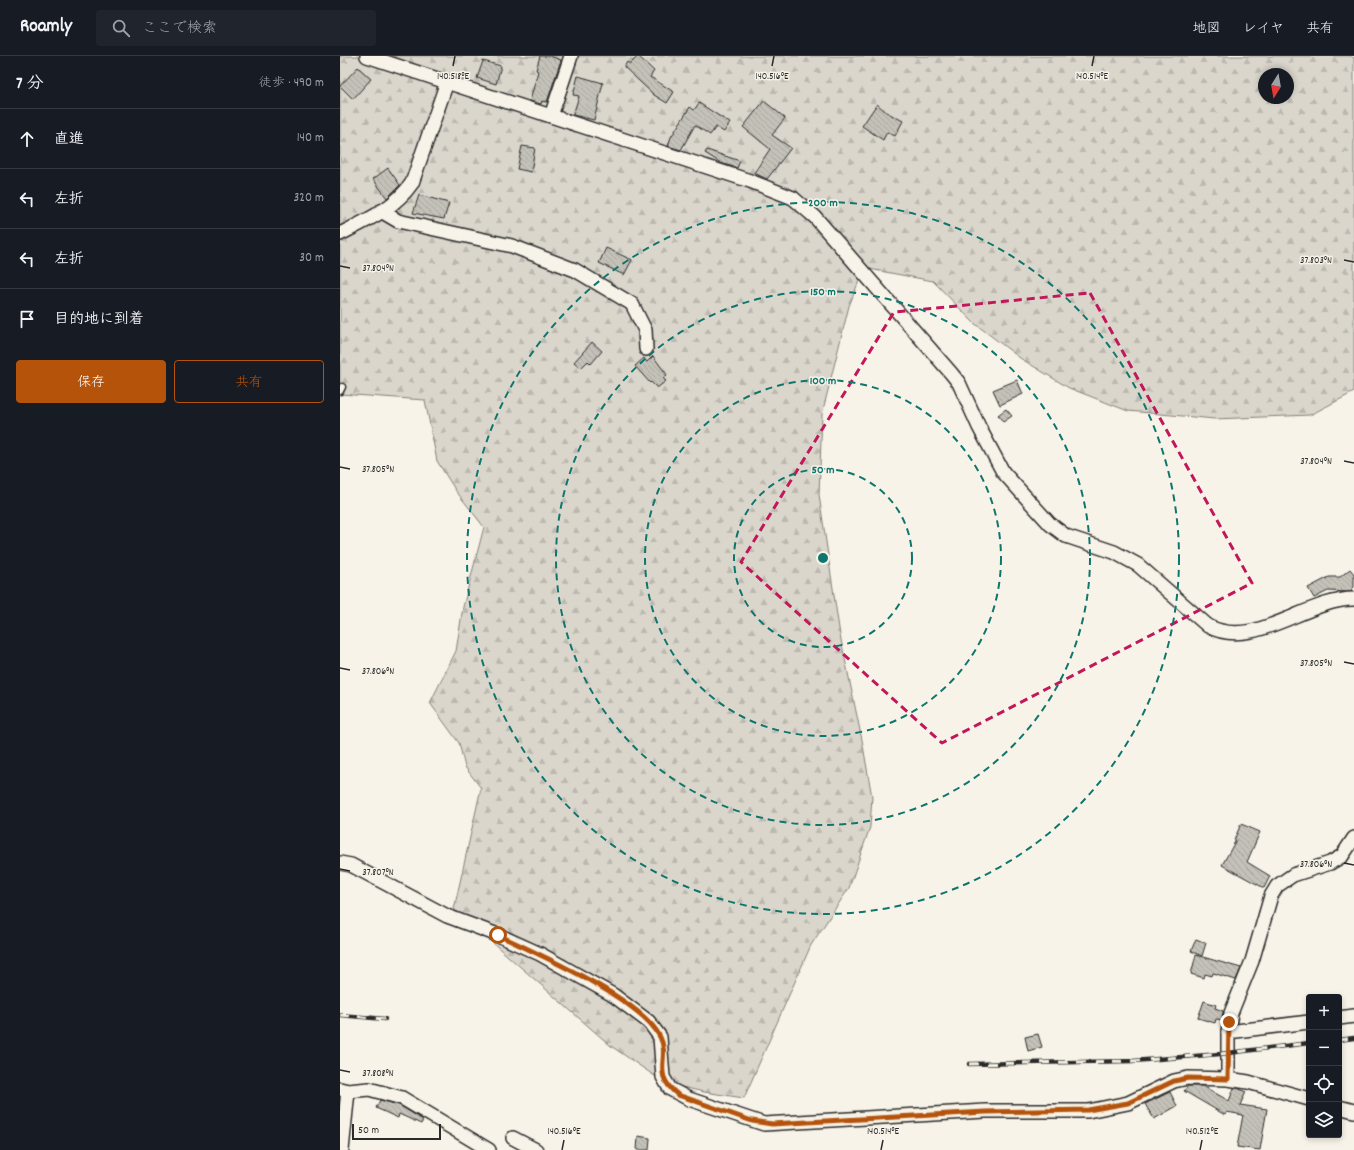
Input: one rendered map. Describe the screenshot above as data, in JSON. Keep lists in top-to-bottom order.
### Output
{
  "scale_bar": "50 m",
  "north": "bottom",
  "page": {
    "header": "Roamly",
    "search": "ここで検索",
    "nav": ["地図", "レイヤ", "共有"],
    "heading": ["7 分", "徒歩 · 490 m"],
    "list": [
      ["直進", "140 m"],
      ["左折", "320 m"],
      ["左折", "30 m"],
      "目的地に到着"
    ],
    "buttons": ["保存", "共有"],
    "map_buttons": ["+", "−"],
    "scale": "50 m"
  },
  "coordinates": [
    "140.518°E",
    "140.516°E",
    "140.514°E",
    "37.803°N",
    "37.804°N",
    "37.805°N",
    "37.806°N",
    "37.807°N",
    "37.808°N",
    "140.512°E"
  ],
  "rings": [
    "200 m",
    "150 m",
    "100 m",
    "50 m"
  ]
}
